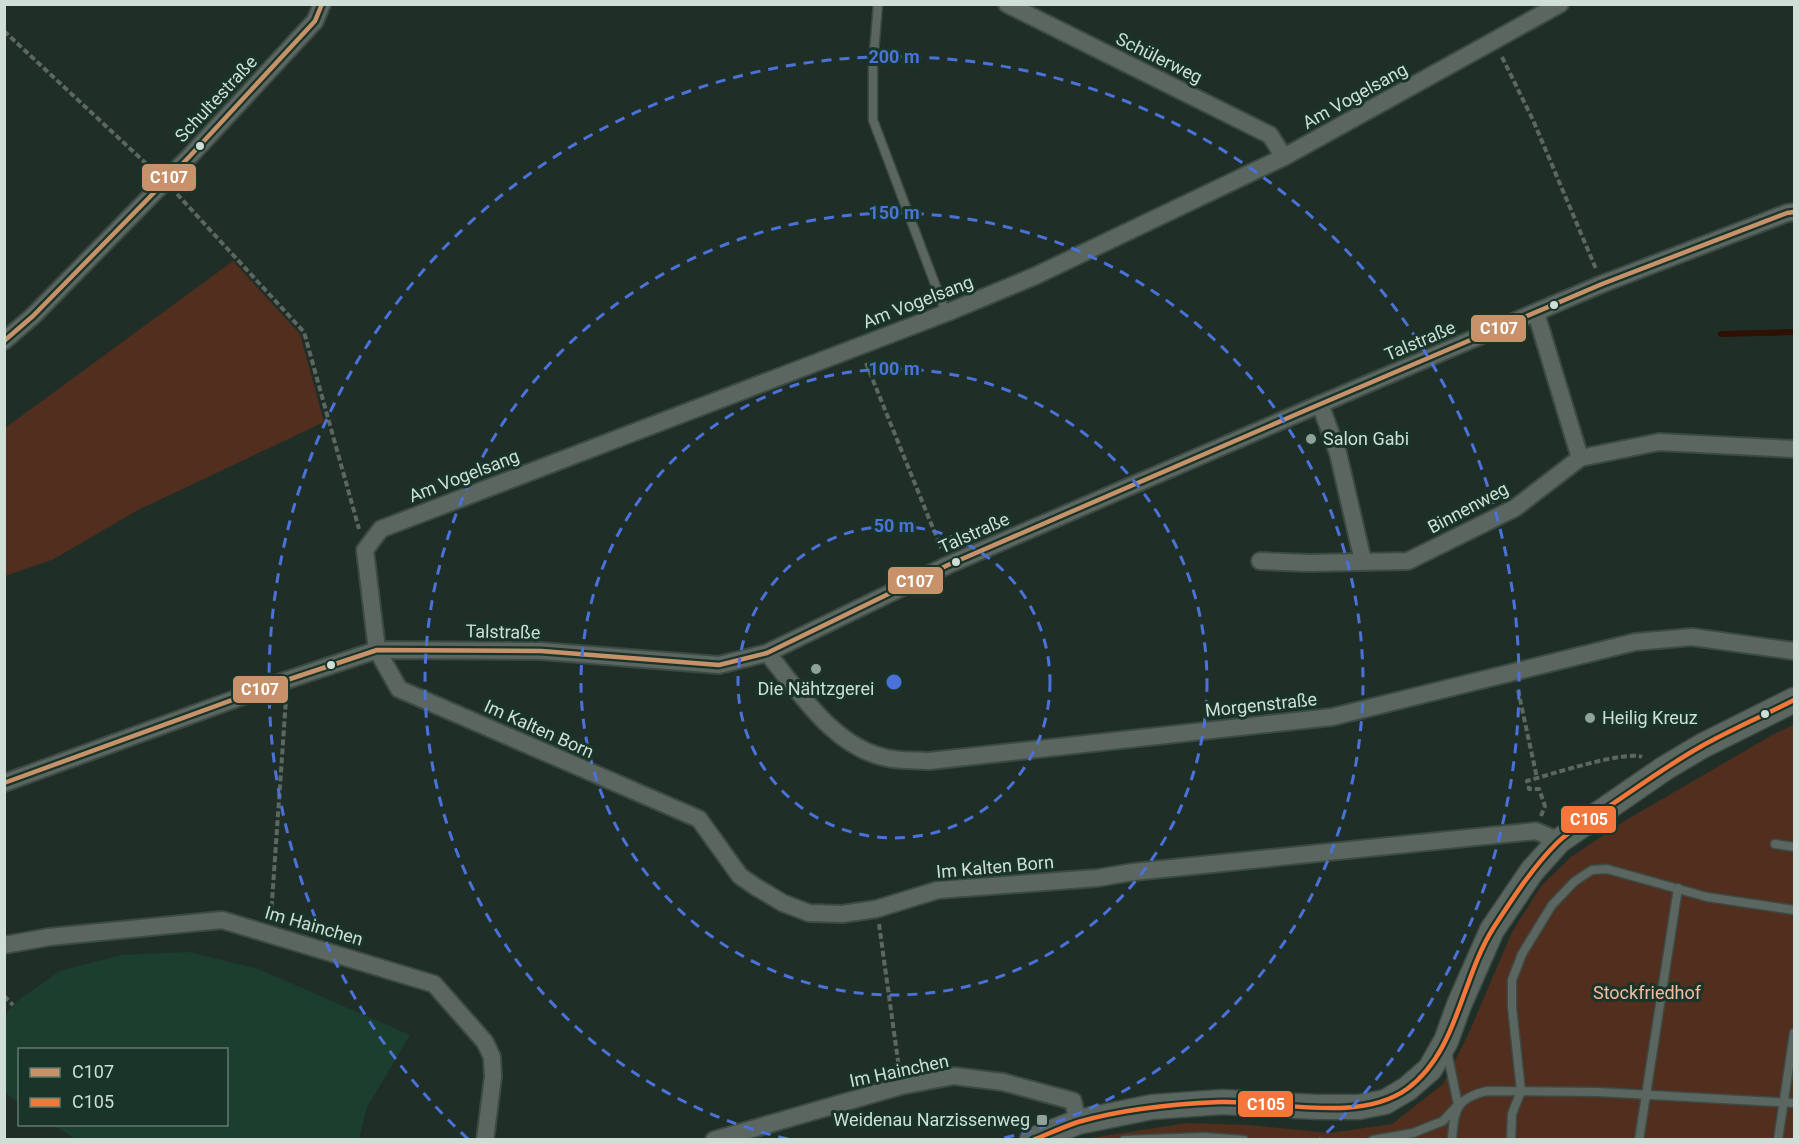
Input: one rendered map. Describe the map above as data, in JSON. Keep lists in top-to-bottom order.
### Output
{
  "streets": {
    "street": [
      "Schülerweg",
      "Am Vogelsang",
      "Schultestraße",
      "Talstraße",
      "Binnenweg",
      "Morgenstraße",
      "Im Kalten Born",
      "Im Hainchen"
    ]
  },
  "crossings": [
    ["Schülerweg", "Am Vogelsang"],
    ["Talstraße", "Morgenstraße"],
    ["Talstraße", "Im Kalten Born"]
  ],
  "parks": ["Stockfriedhof"],
  "places": {
    "other": ["Salon Gabi", "Die Nähtzgerei", "Heilig Kreuz"],
    "transit": ["Weidenau Narzissenweg"]
  },
  "lines": ["transit line C107", "transit line C105"],
  "legend": ["C107", "C105"],
  "rings": [
    "200 m",
    "150 m",
    "100 m",
    "50 m"
  ]
}
